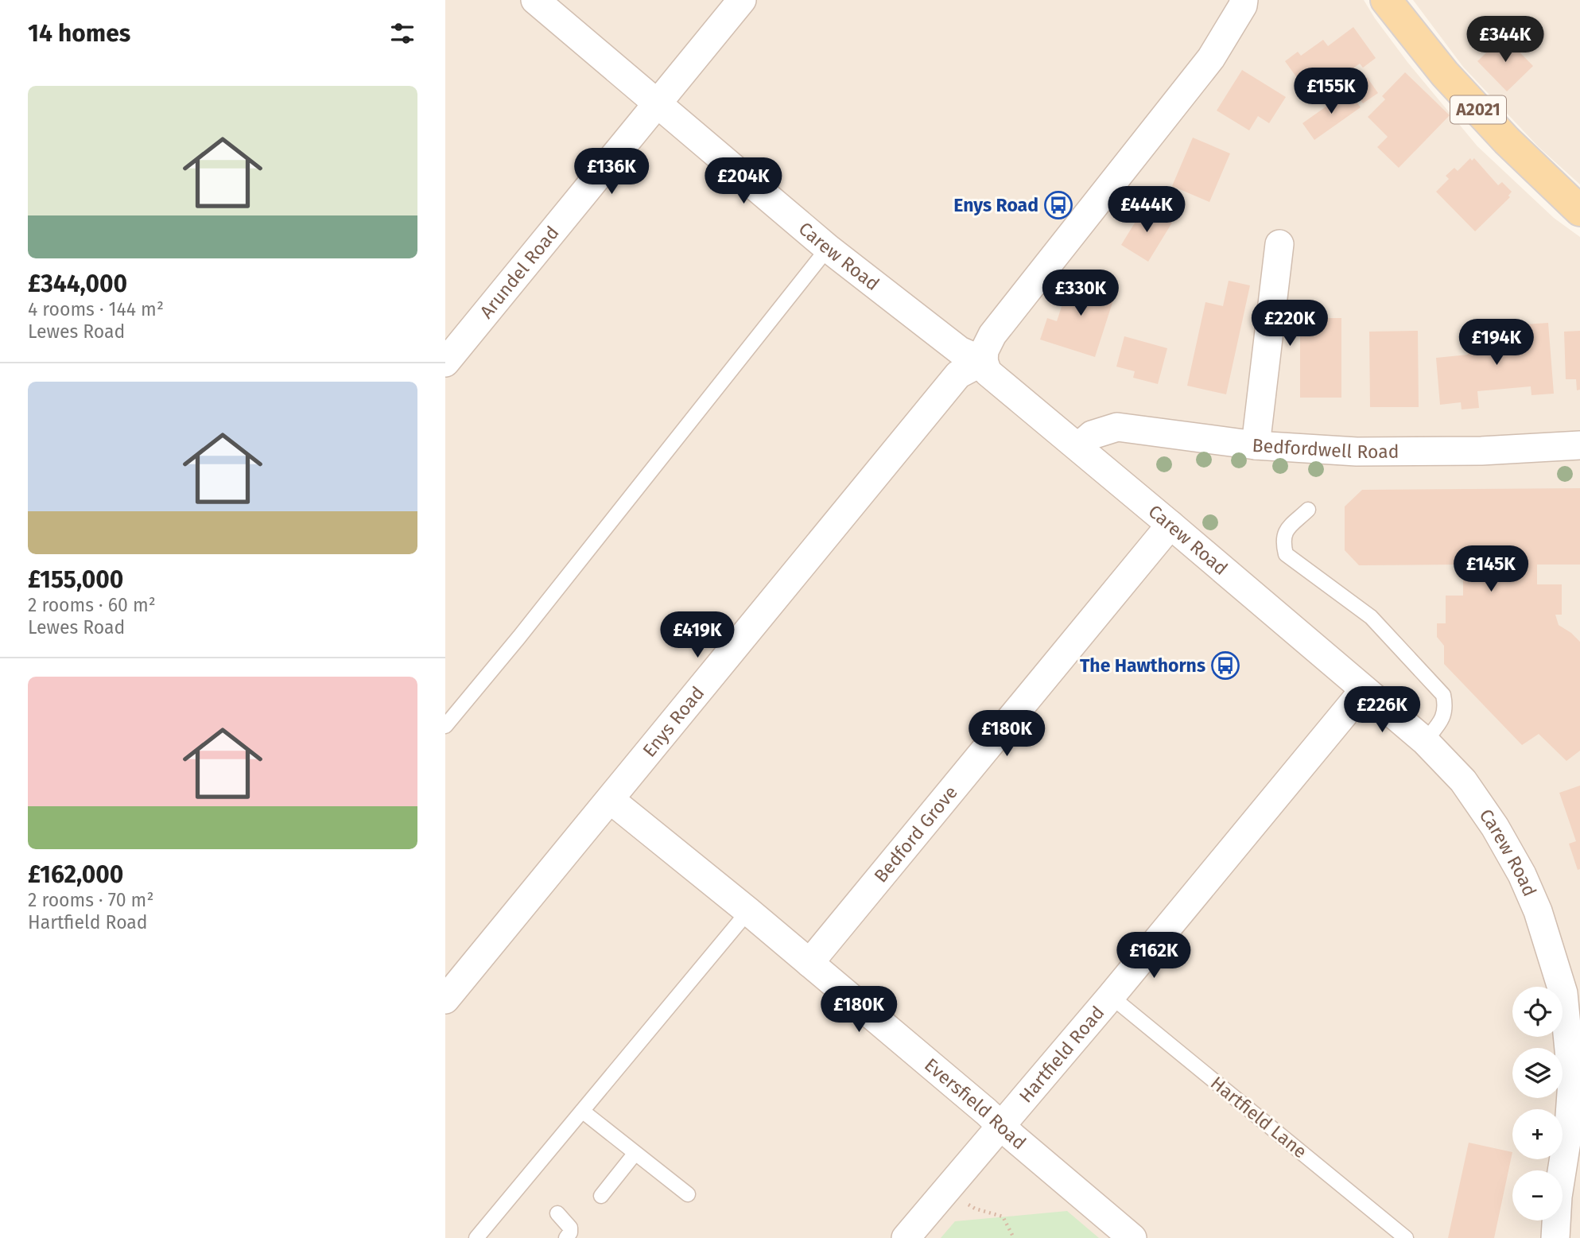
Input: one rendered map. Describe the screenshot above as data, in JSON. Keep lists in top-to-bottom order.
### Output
{
  "streets": {
    "main road": ["A2021"],
    "street": [
      "Carew Road",
      "Arundel Road",
      "Bedfordwell Road",
      "Enys Road",
      "Bedford Grove",
      "Hartfield Road",
      "Eversfield Road"
    ],
    "lane": ["Hartfield Lane"]
  },
  "crossings": [
    ["Carew Road", "Arundel Road"],
    ["Carew Road", "Bedfordwell Road"],
    ["Carew Road", "Enys Road"],
    ["Carew Road", "Bedford Grove"],
    ["Carew Road", "Hartfield Road"],
    ["Enys Road", "Eversfield Road"],
    ["Bedford Grove", "Eversfield Road"],
    ["Hartfield Road", "Eversfield Road"],
    ["Hartfield Road", "Hartfield Lane"]
  ],
  "places": {
    "bus stop": ["Enys Road", "The Hawthorns"]
  },
  "page": {
    "heading": "14 homes",
    "price": [
      "£344K",
      "£155K",
      "£136K",
      "£204K",
      "£444K",
      "£330K",
      "£220K",
      "£194K",
      "£145K",
      "£419K",
      "£226K",
      "£180K",
      "£162K",
      "£180K"
    ],
    "list": [
      {
        "name": "£344,000",
        "note": "4 rooms · 144 m² · Lewes Road"
      },
      {
        "name": "£155,000",
        "note": "2 rooms · 60 m² · Lewes Road"
      },
      {
        "name": "£162,000",
        "note": "2 rooms · 70 m² · Hartfield Road"
      }
    ],
    "map_buttons": ["+", "−"]
  }
}
